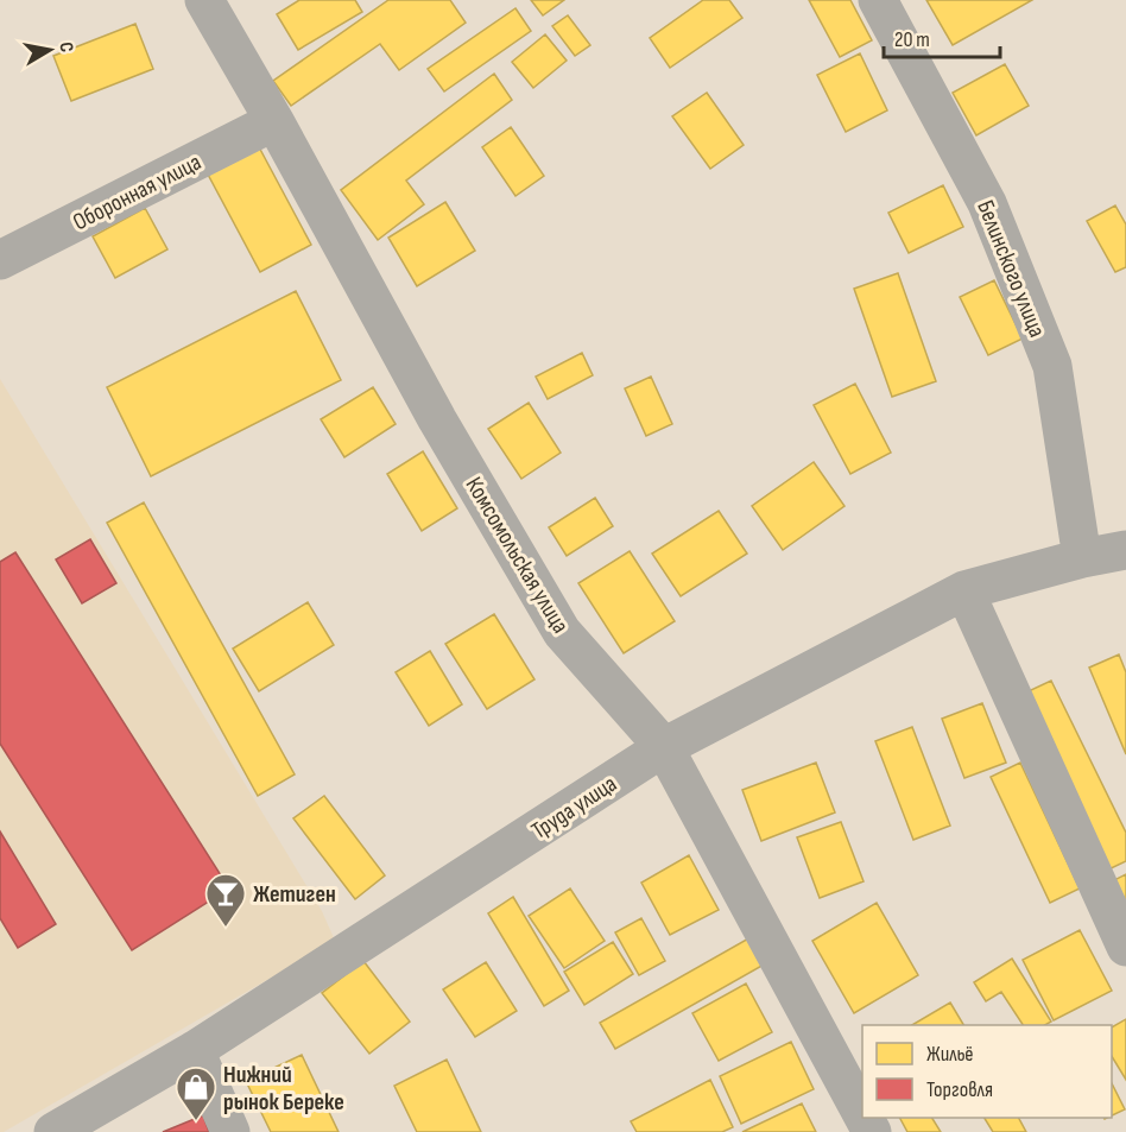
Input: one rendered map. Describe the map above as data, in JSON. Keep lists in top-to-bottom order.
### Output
{
  "streets": {
    "street": [
      "Оборонная улица",
      "Белинского улица",
      "Комсомольская улица",
      "Труда улица"
    ]
  },
  "crossings": [
    ["Оборонная улица", "Комсомольская улица"],
    ["Белинского улица", "Труда улица"],
    ["Комсомольская улица", "Труда улица"]
  ],
  "places": {
    "bar": ["Жетиген"],
    "shop": ["Нижний рынок Береке"]
  },
  "legend": ["Жильё", "Торговля"],
  "scale_bar": "20 m",
  "north": "right"
}
